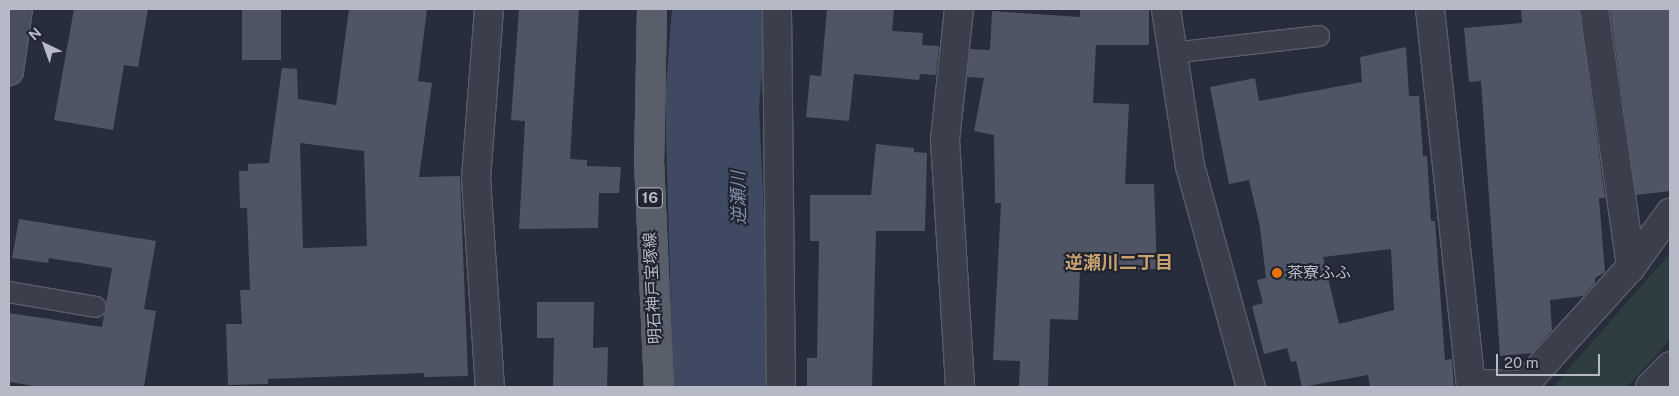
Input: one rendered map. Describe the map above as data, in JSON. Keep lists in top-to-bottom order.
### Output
{
  "streets": {
    "main road": ["16", "明石神戸宝塚線"]
  },
  "districts": ["逆瀬川二丁目"],
  "water": ["逆瀬川"],
  "places": ["茶寮ふふ"],
  "scale_bar": "20 m",
  "north": "top left"
}
